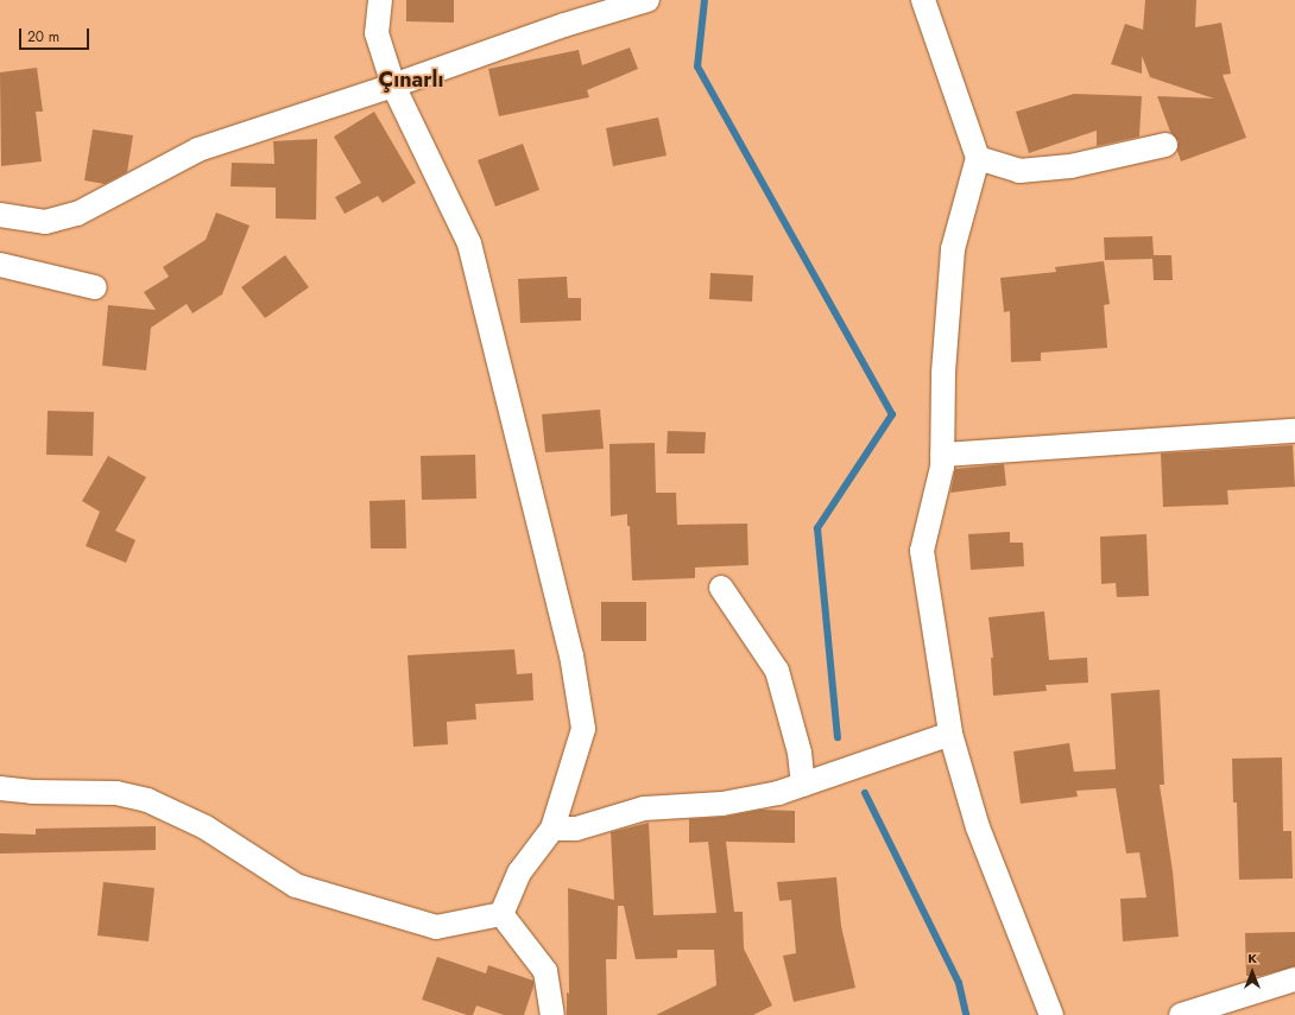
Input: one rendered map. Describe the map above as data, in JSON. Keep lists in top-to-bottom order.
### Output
{
  "districts": ["Çınarlı"],
  "scale_bar": "20 m",
  "north": "top"
}
